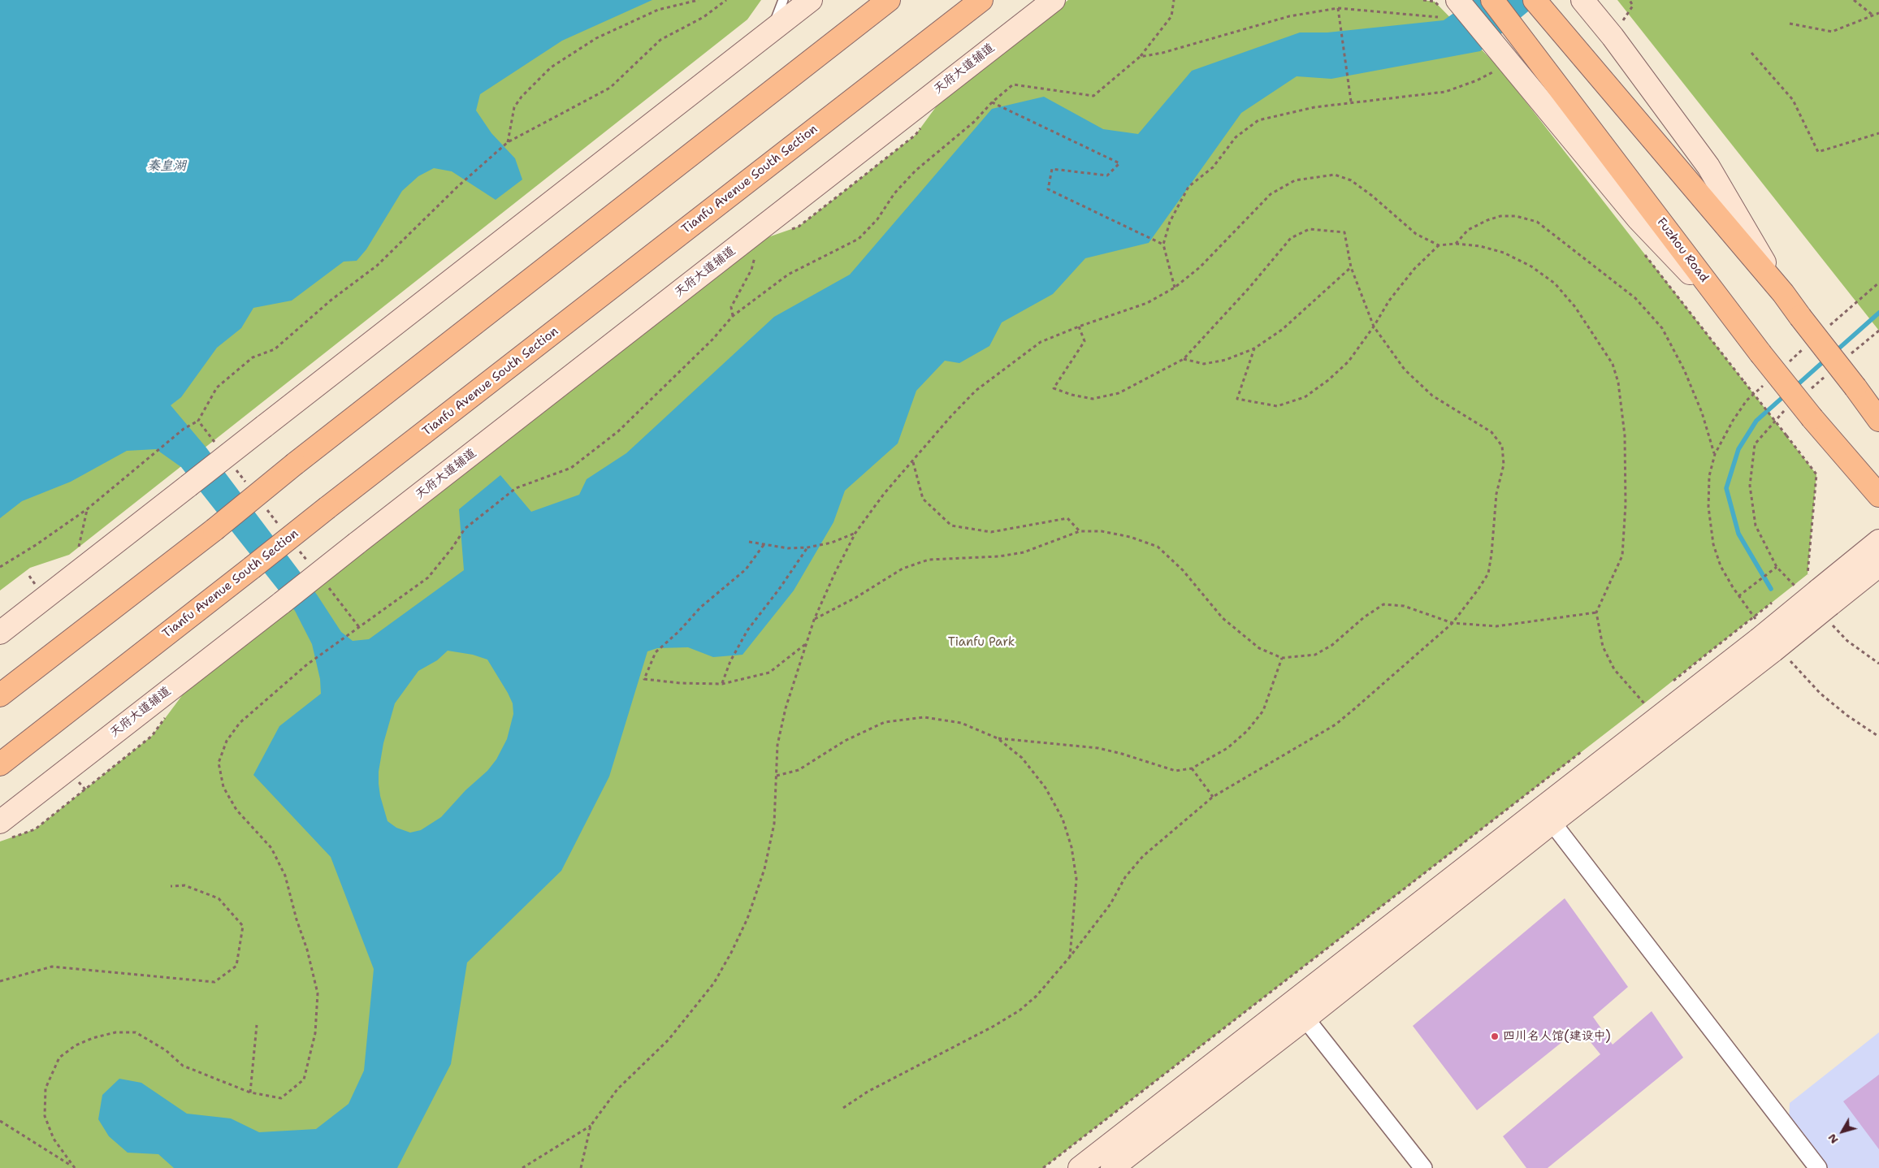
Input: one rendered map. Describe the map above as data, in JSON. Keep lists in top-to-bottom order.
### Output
{
  "streets": {
    "main road": ["Tianfu Avenue South Section", "Fuzhou Road"],
    "street": ["天府大道辅道"]
  },
  "water": ["秦皇湖"],
  "parks": ["Tianfu Park"],
  "places": ["四川名人馆(建设中)"],
  "north": "bottom left"
}
